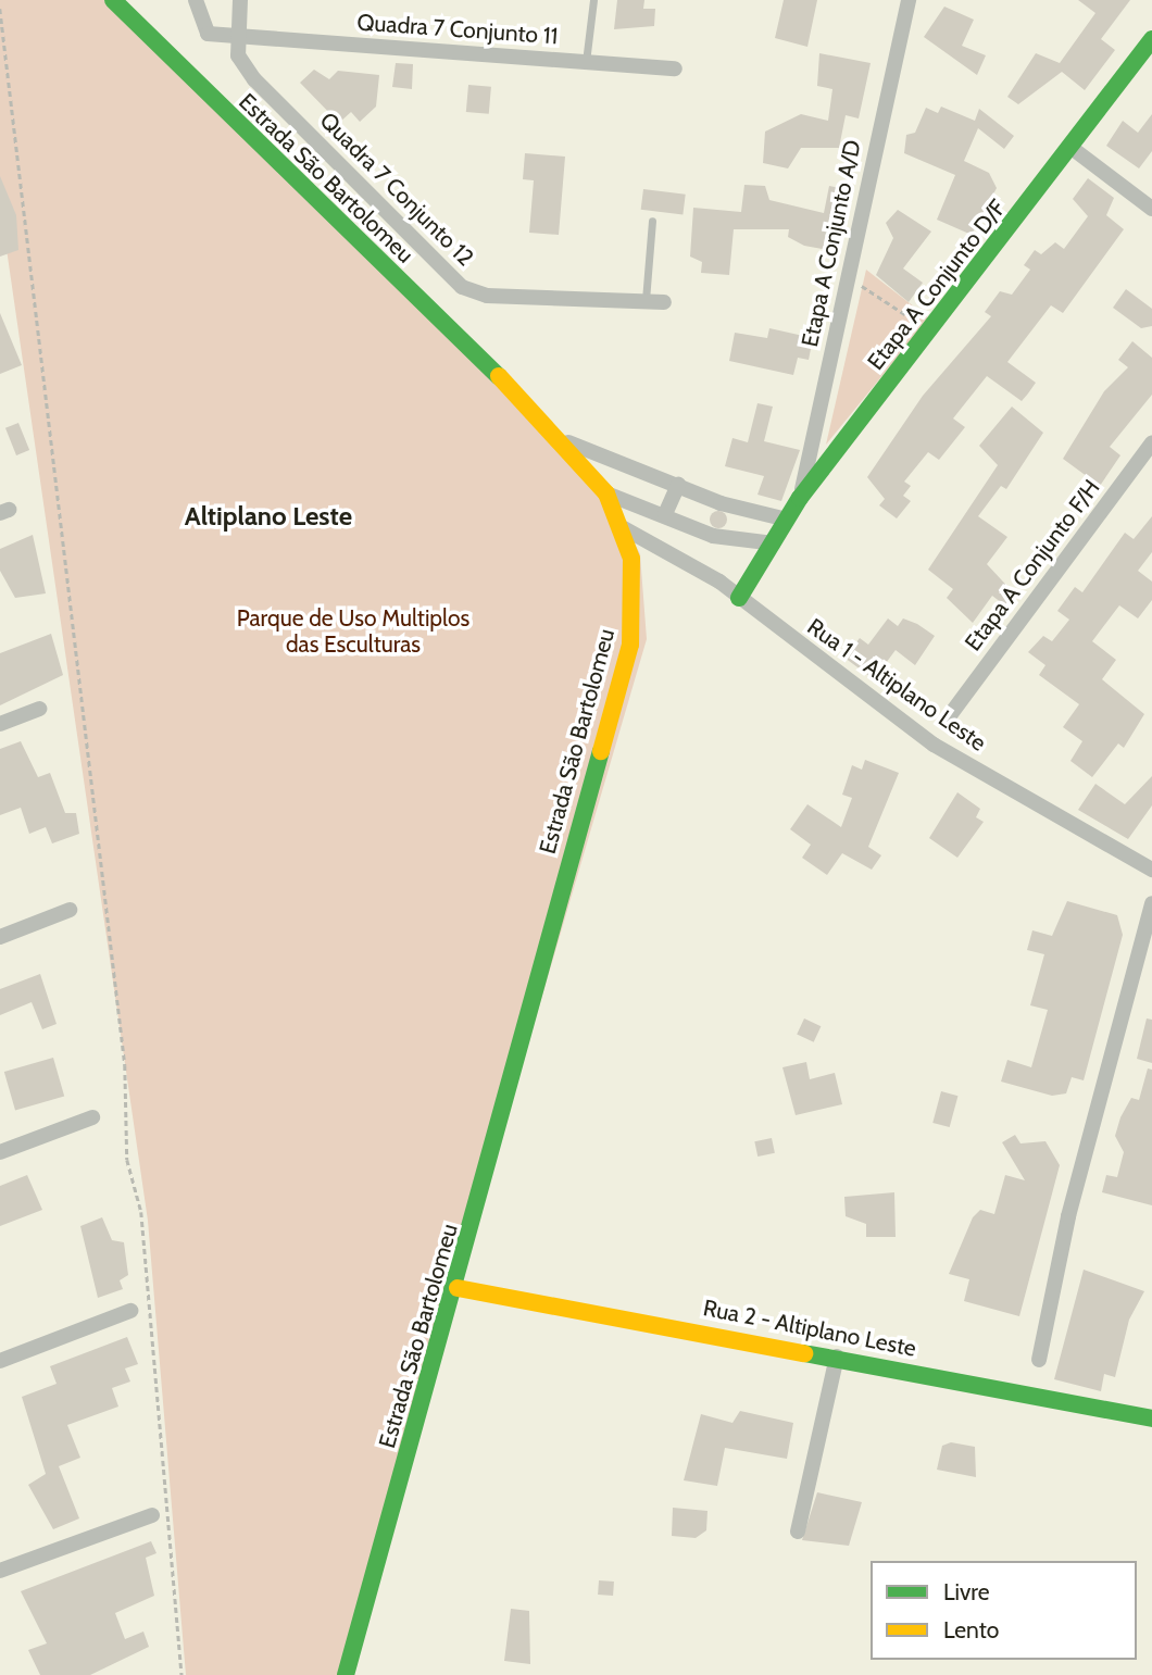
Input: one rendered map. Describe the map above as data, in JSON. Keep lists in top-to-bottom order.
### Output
{
  "streets": {
    "street": [
      "Quadra 7 Conjunto 11",
      "Estrada São Bartolomeu",
      "Quadra 7 Conjunto 12",
      "Etapa A Conjunto A/D",
      "Etapa A Conjunto D/F",
      "Etapa A Conjunto F/H",
      "Rua 1 - Altiplano Leste",
      "Rua 2 - Altiplano Leste"
    ]
  },
  "crossings": [
    ["Quadra 7 Conjunto 11", "Quadra 7 Conjunto 12"],
    ["Estrada São Bartolomeu", "Rua 1 - Altiplano Leste"],
    ["Estrada São Bartolomeu", "Rua 2 - Altiplano Leste"],
    ["Etapa A Conjunto A/D", "Etapa A Conjunto D/F"],
    ["Etapa A Conjunto D/F", "Rua 1 - Altiplano Leste"]
  ],
  "districts": ["Altiplano Leste"],
  "parks": ["Parque de Uso Multiplos das Esculturas"],
  "legend": ["Livre", "Lento"]
}
